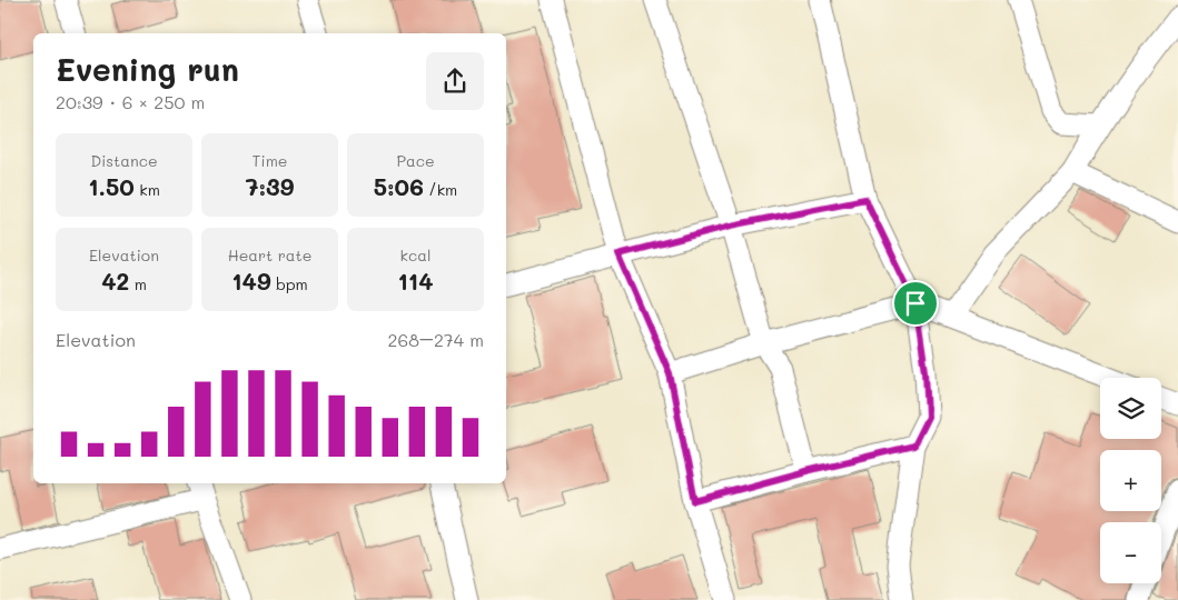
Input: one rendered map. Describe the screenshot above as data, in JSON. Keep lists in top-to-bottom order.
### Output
{
  "page": {
    "heading": ["Evening run", "20:39 · 6 × 250 m"],
    "stats": [
      ["Distance", "1.50 km"],
      ["Time", "7:39"],
      ["Pace", "5:06 /km"],
      ["Elevation", "42 m"],
      ["Heart rate", "149 bpm"],
      ["kcal", "114"]
    ],
    "chart": ["Elevation", "268–274 m"],
    "map_buttons": ["+", "−"]
  }
}
